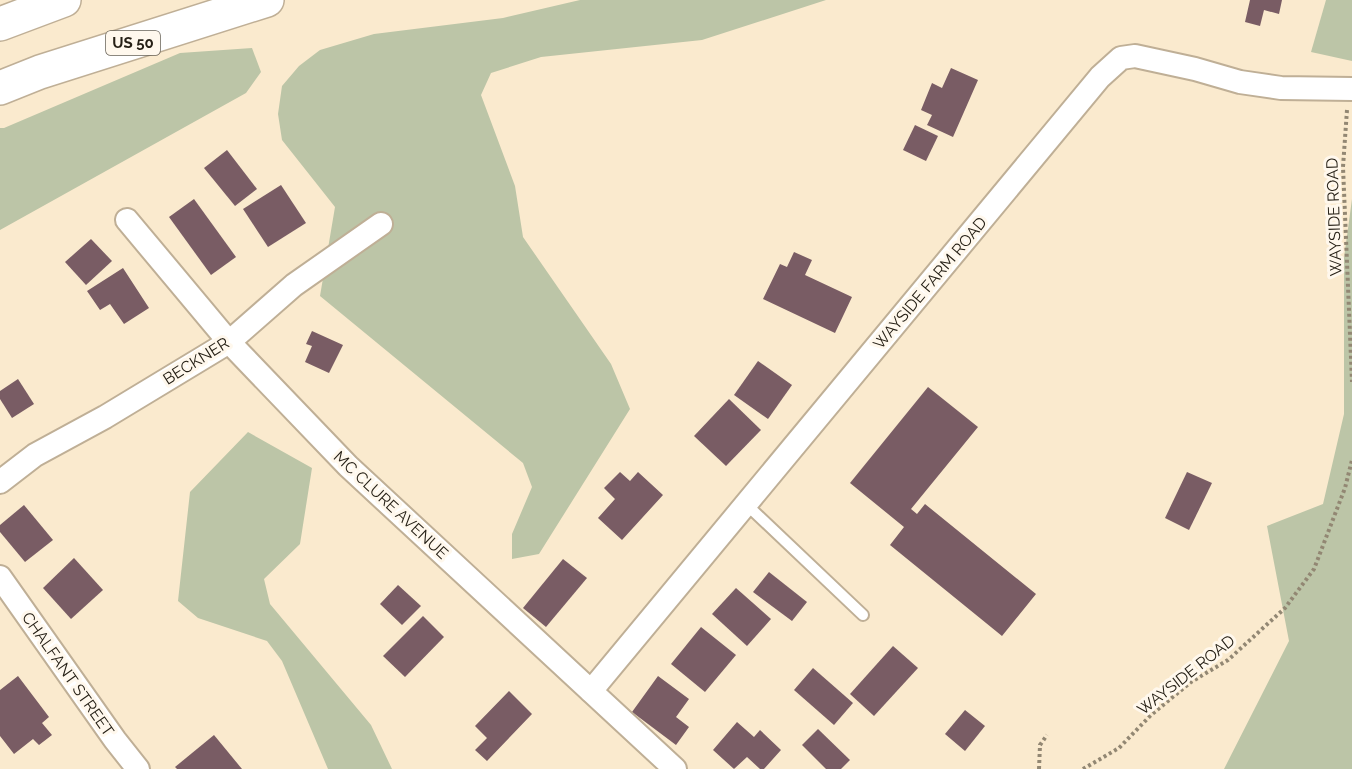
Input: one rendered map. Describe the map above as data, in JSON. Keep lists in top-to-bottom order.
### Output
{
  "streets": {
    "highway": ["US 50"],
    "street": [
      "WAYSIDE FARM ROAD",
      "BECKNER",
      "MC CLURE AVENUE",
      "CHALFANT STREET"
    ],
    "path": ["WAYSIDE ROAD"]
  },
  "crossings": [
    ["WAYSIDE ROAD", "WAYSIDE FARM ROAD"],
    ["WAYSIDE FARM ROAD", "MC CLURE AVENUE"],
    ["BECKNER", "MC CLURE AVENUE"]
  ]
}
